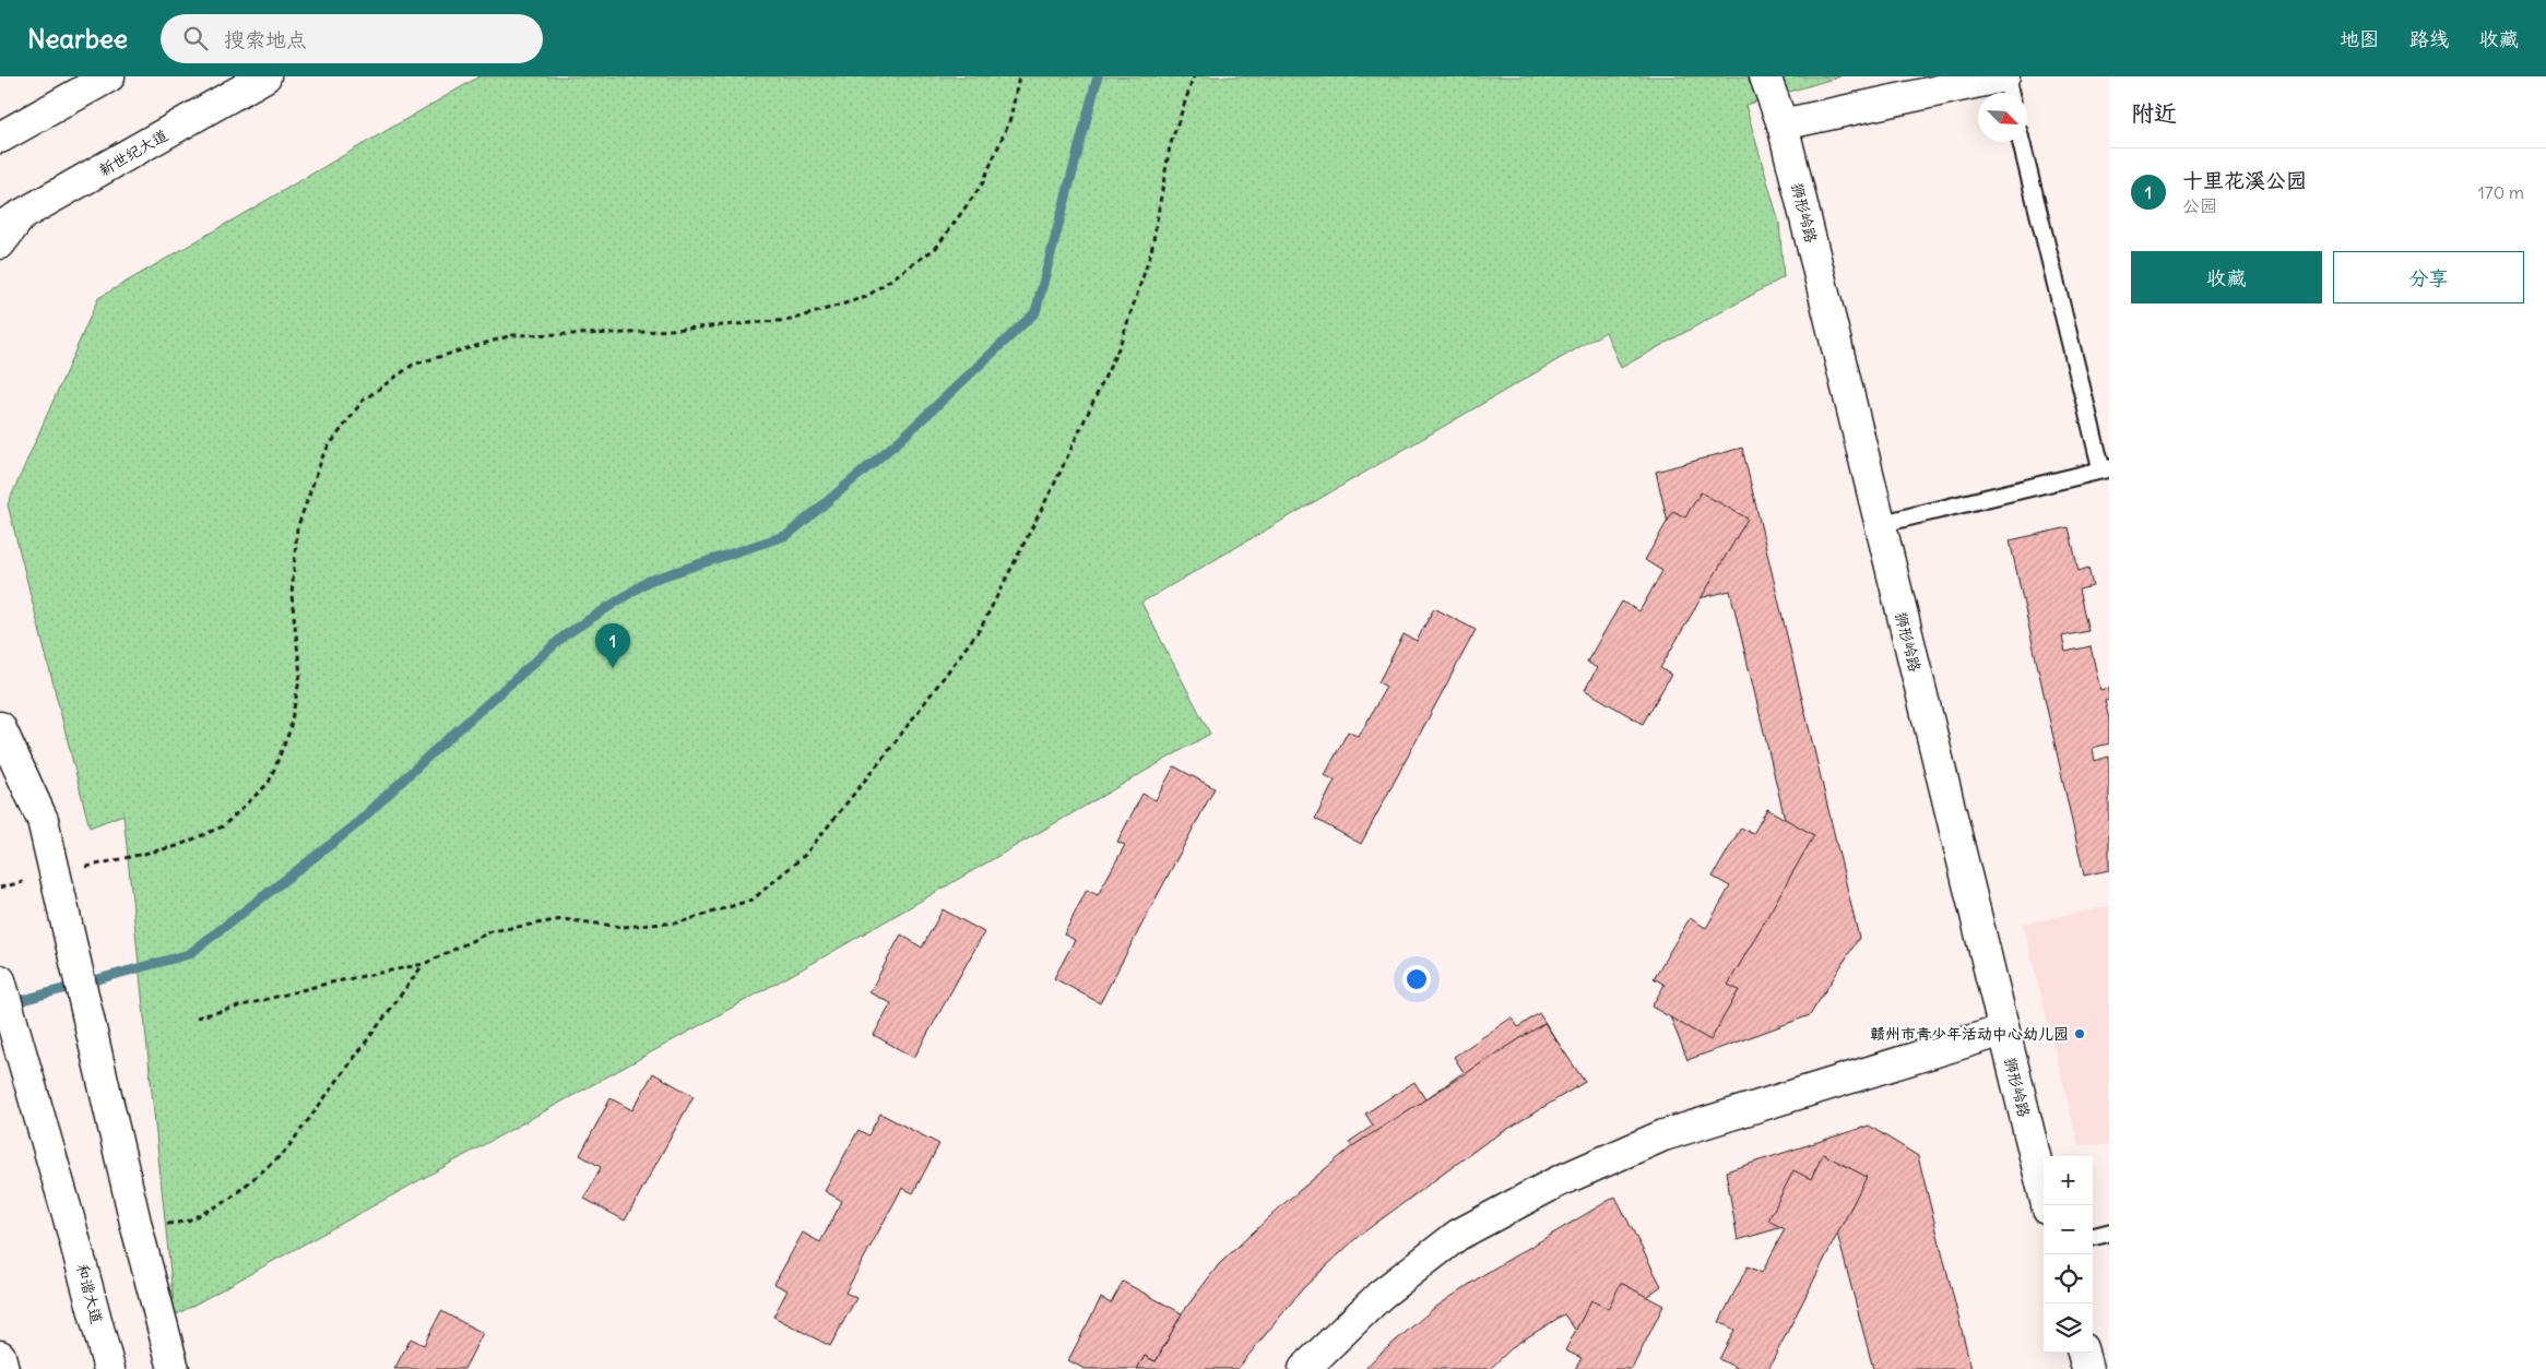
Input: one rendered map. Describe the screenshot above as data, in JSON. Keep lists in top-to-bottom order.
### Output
{
  "streets": {
    "main road": ["新世纪大道", "狮形岭路", "和谐大道"]
  },
  "places": ["赣州市青少年活动中心幼儿园"],
  "north": "bottom right",
  "page": {
    "header": "Nearbee",
    "search": "搜索地点",
    "nav": ["地图", "路线", "收藏"],
    "heading": "附近",
    "list": [
      {
        "mark": "1",
        "name": "十里花溪公园",
        "note": "公园",
        "value": "170 m"
      }
    ],
    "buttons": ["收藏", "分享"],
    "pins": "1",
    "map_buttons": ["+", "−"]
  }
}
